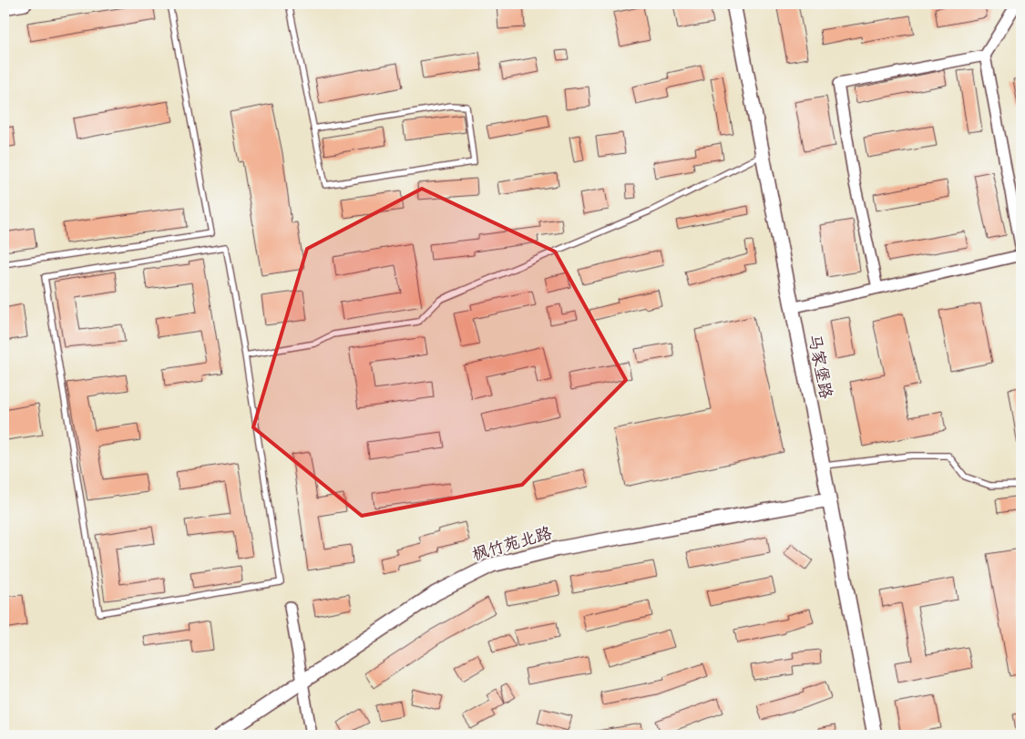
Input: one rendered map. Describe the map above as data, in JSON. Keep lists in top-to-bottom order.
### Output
{
  "streets": {
    "main road": ["马家堡路", "枫竹苑北路"]
  },
  "crossings": [
    ["马家堡路", "枫竹苑北路"]
  ]
}
